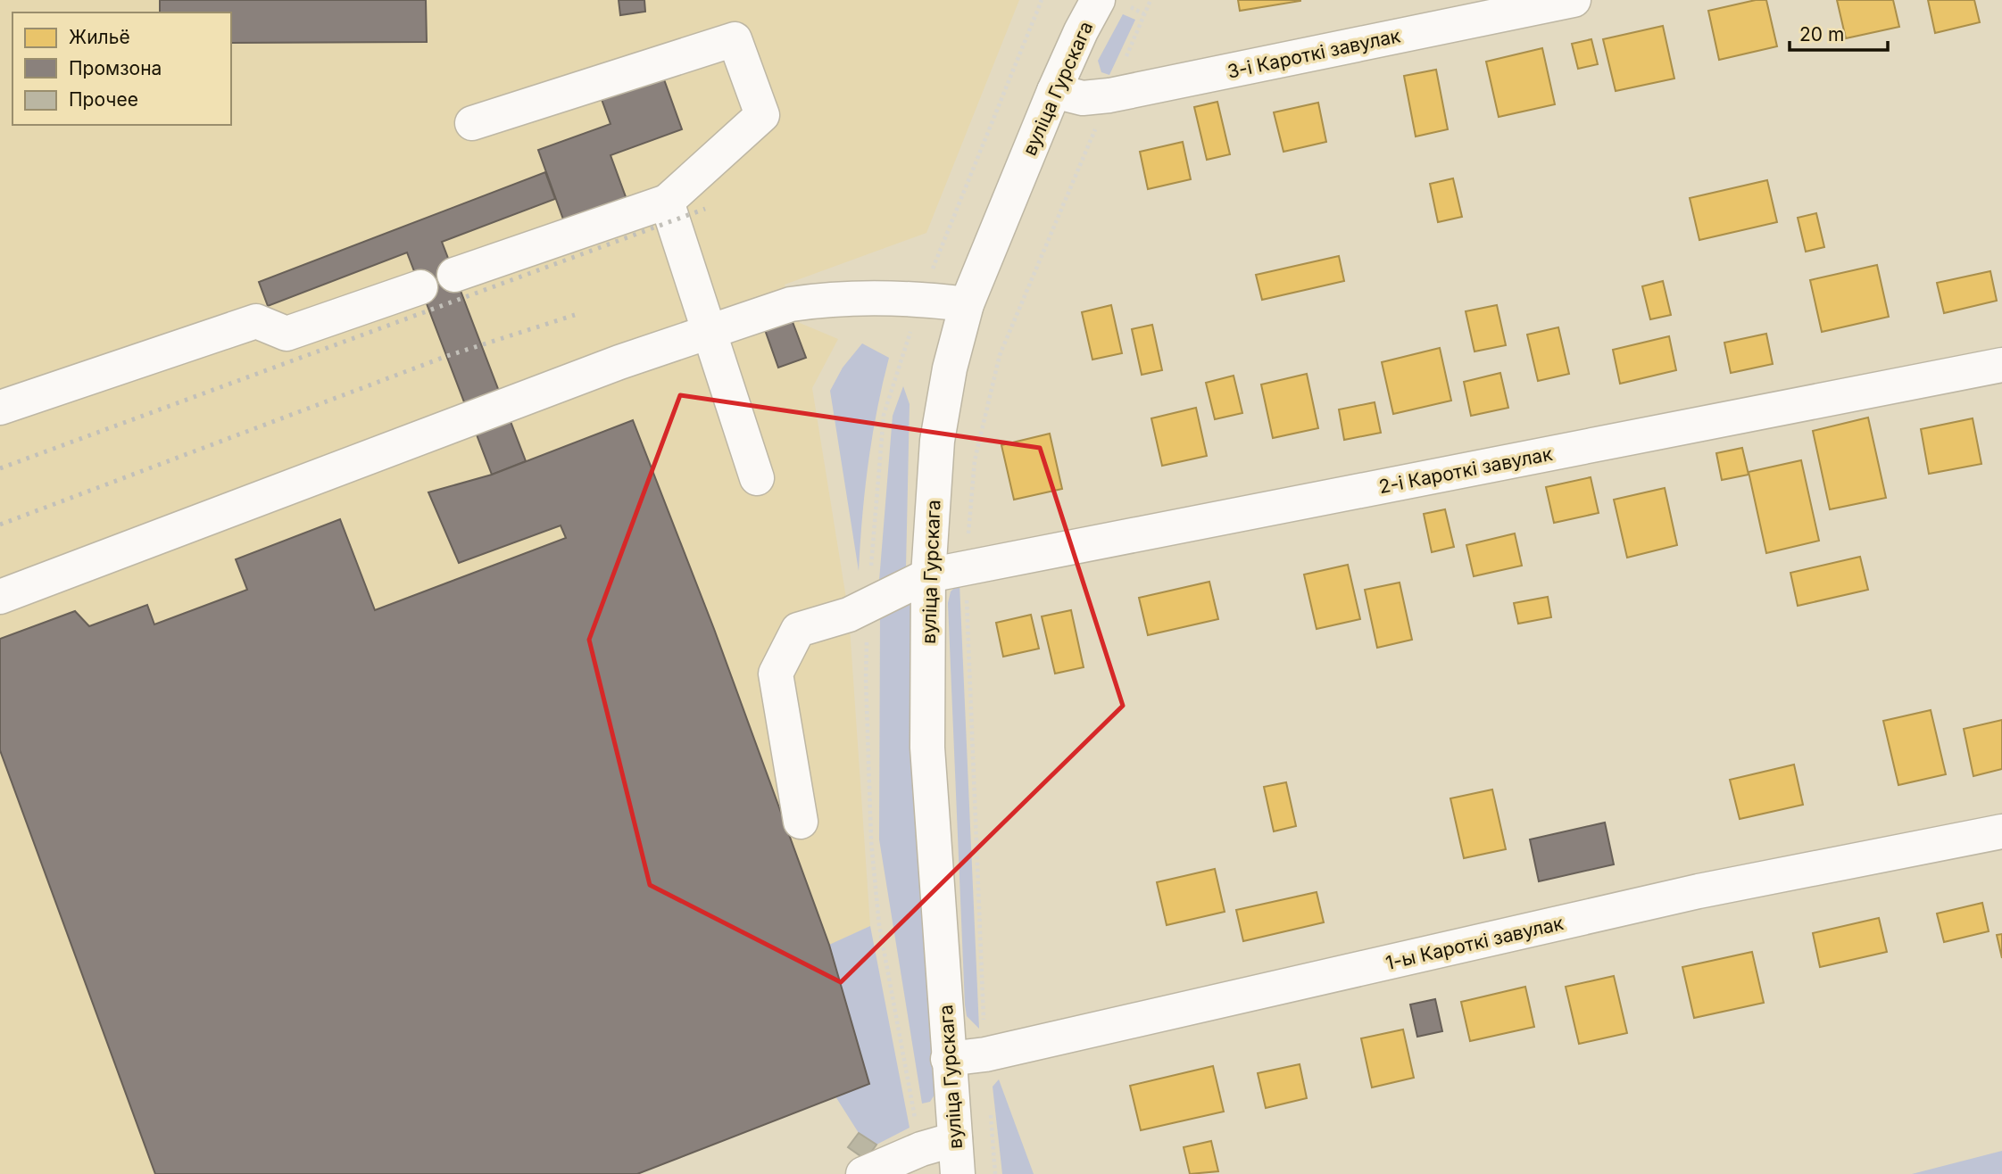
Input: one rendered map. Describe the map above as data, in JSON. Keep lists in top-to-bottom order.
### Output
{
  "streets": {
    "street": [
      "3-і Кароткі завулак",
      "вуліца Гурскага",
      "2-і Кароткі завулак",
      "1-ы Кароткі завулак"
    ]
  },
  "crossings": [
    ["3-і Кароткі завулак", "вуліца Гурскага"],
    ["вуліца Гурскага", "2-і Кароткі завулак"],
    ["вуліца Гурскага", "1-ы Кароткі завулак"]
  ],
  "legend": ["Жильё", "Промзона", "Прочее"],
  "scale_bar": "20 m"
}
